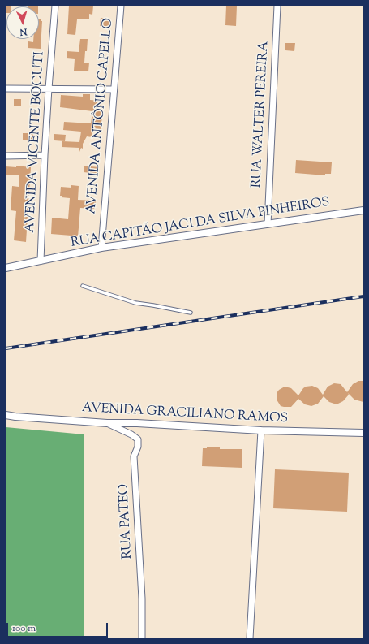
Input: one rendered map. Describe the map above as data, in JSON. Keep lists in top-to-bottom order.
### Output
{
  "streets": {
    "street": [
      "RUA WALTER PEREIRA",
      "AVENIDA ANTÔNIO CAPELLO",
      "AVENIDA VICENTE BOCUTI",
      "RUA CAPITÃO JACI DA SILVA PINHEIROS",
      "AVENIDA GRACILIANO RAMOS",
      "RUA PATEO"
    ]
  },
  "crossings": [
    ["RUA WALTER PEREIRA", "RUA CAPITÃO JACI DA SILVA PINHEIROS"],
    ["AVENIDA ANTÔNIO CAPELLO", "RUA CAPITÃO JACI DA SILVA PINHEIROS"],
    ["AVENIDA VICENTE BOCUTI", "RUA CAPITÃO JACI DA SILVA PINHEIROS"],
    ["AVENIDA GRACILIANO RAMOS", "RUA PATEO"]
  ],
  "scale_bar": "100 m",
  "north": "bottom"
}
